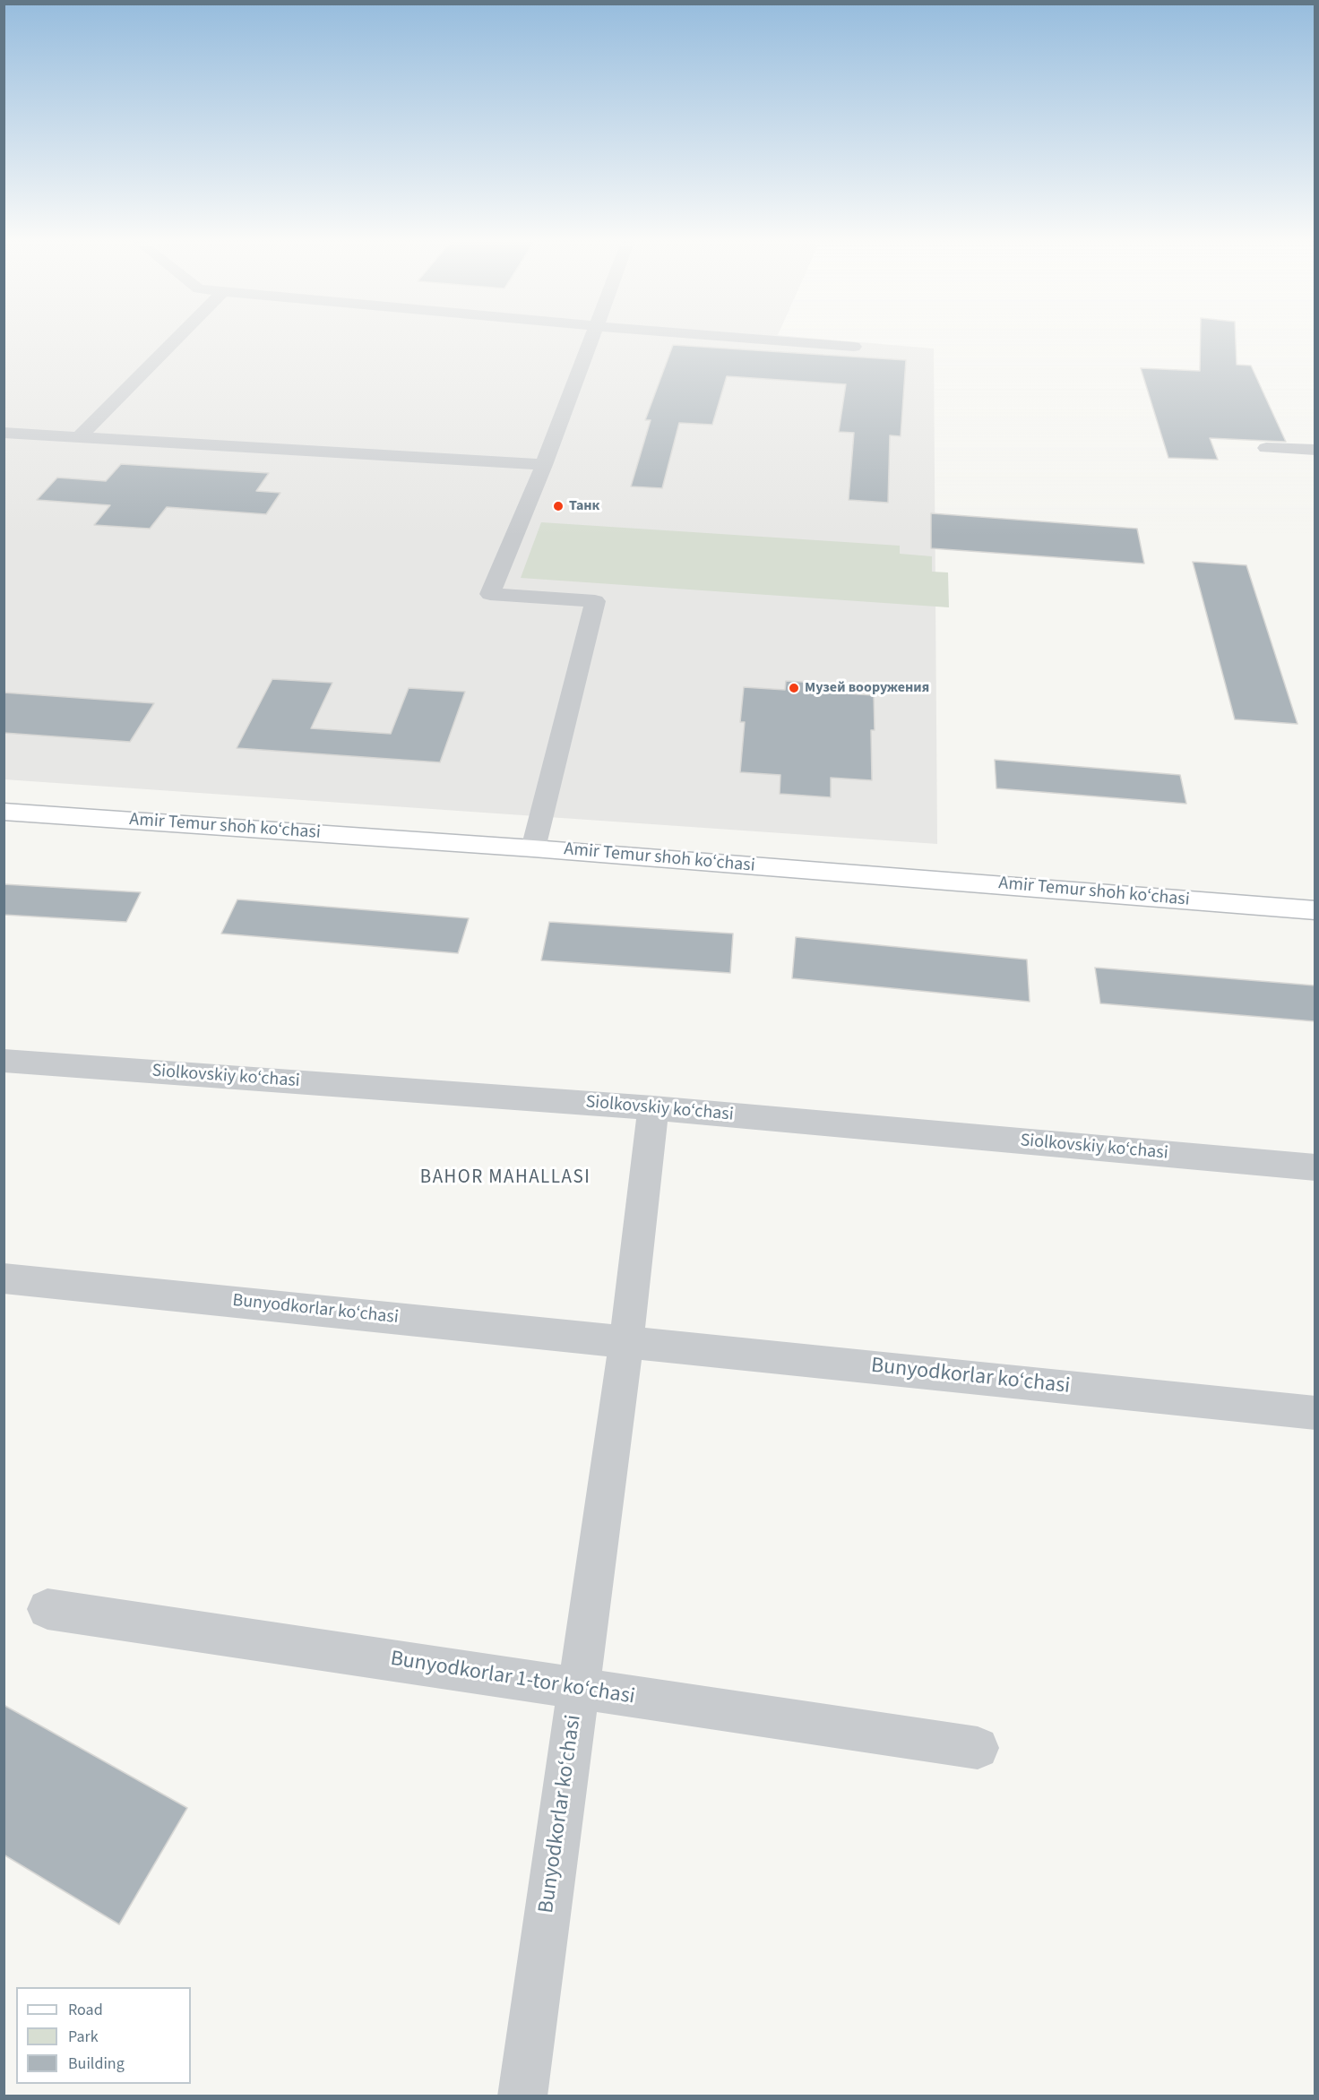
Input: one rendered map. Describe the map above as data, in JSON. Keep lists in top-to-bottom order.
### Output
{
  "streets": {
    "main road": ["Amir Temur shoh ko‘chasi"],
    "street": ["Siolkovskiy ko‘chasi", "Bunyodkorlar ko‘chasi", "Bunyodkorlar 1-tor ko‘chasi"]
  },
  "crossings": [
    ["Siolkovskiy ko‘chasi", "Bunyodkorlar ko‘chasi"],
    ["Bunyodkorlar ko‘chasi", "Bunyodkorlar 1-tor ko‘chasi"]
  ],
  "districts": ["BAHOR MAHALLASI"],
  "places": ["Танк", "Музей вооружения"],
  "legend": ["Road", "Park", "Building"]
}
